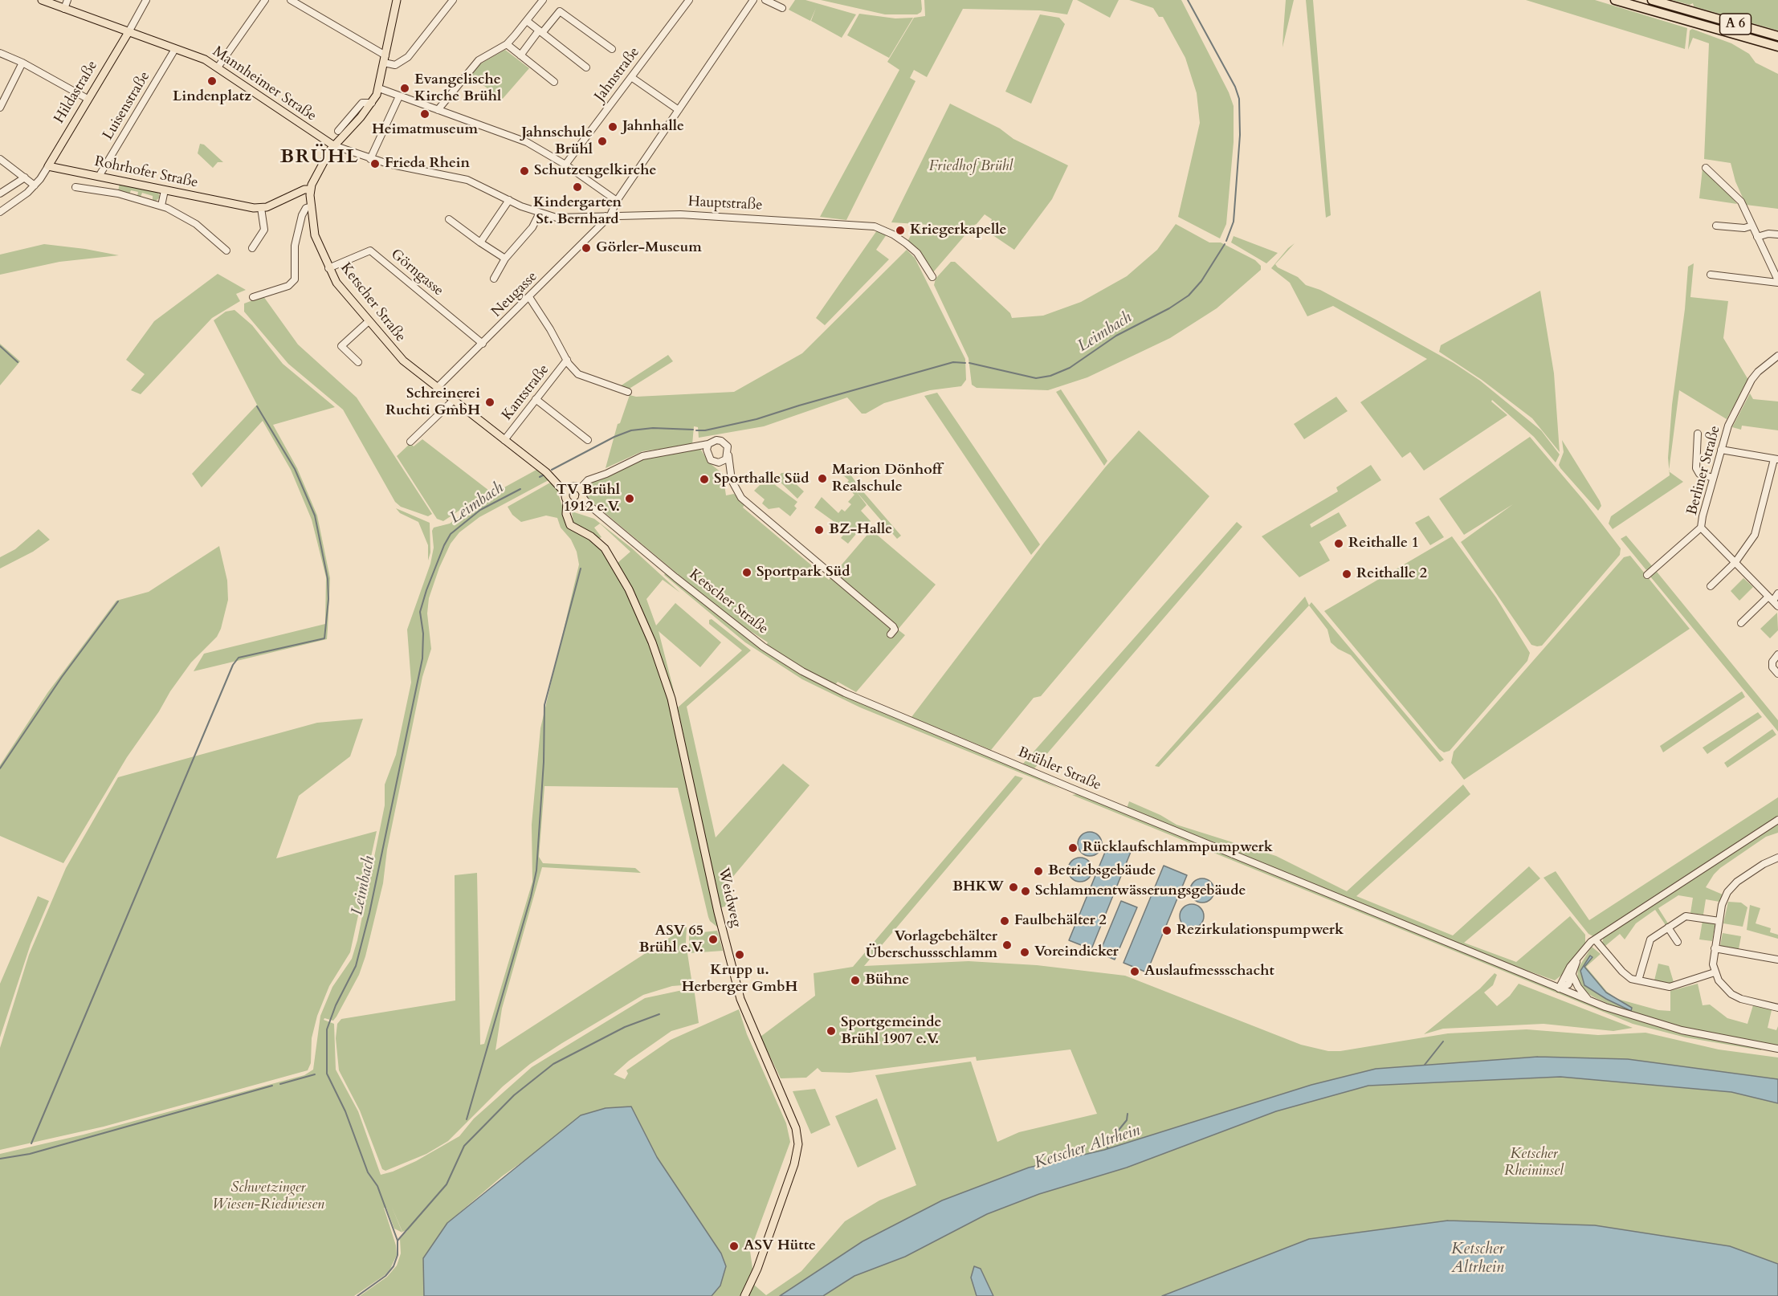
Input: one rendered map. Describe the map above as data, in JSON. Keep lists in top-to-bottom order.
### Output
{
  "streets": {
    "highway": ["A 6"],
    "main road": [
      "Mannheimer Straße",
      "Hildastraße",
      "Rohrhofer Straße",
      "Ketscher Straße",
      "Weidweg"
    ],
    "street": [
      "Jahnstraße",
      "Luisenstraße",
      "Hauptstraße",
      "Görngasse",
      "Neugasse",
      "Kantstraße",
      "Berliner Straße",
      "Brühler Straße"
    ]
  },
  "crossings": [
    ["Mannheimer Straße", "Hildastraße"],
    ["Mannheimer Straße", "Luisenstraße"],
    ["Mannheimer Straße", "Hauptstraße"],
    ["Mannheimer Straße", "Ketscher Straße"],
    ["Hildastraße", "Rohrhofer Straße"],
    ["Luisenstraße", "Rohrhofer Straße"],
    ["Rohrhofer Straße", "Ketscher Straße"],
    ["Hauptstraße", "Neugasse"],
    ["Hauptstraße", "Ketscher Straße"],
    ["Görngasse", "Neugasse"],
    ["Görngasse", "Ketscher Straße"],
    ["Neugasse", "Ketscher Straße"],
    ["Ketscher Straße", "Kantstraße"],
    ["Ketscher Straße", "Brühler Straße"],
    ["Ketscher Straße", "Weidweg"]
  ],
  "districts": ["BRÜHL"],
  "water": ["Leimbach", "Ketscher Altrhein"],
  "parks": ["Friedhof Brühl", "Ketscher Rheininsel", "Schwetzinger Wiesen-Riedwiesen"],
  "places": [
    "Lindenplatz",
    "Evangelische Kirche Brühl",
    "Heimatmuseum",
    "Jahnhalle",
    "Jahnschule Brühl",
    "Frieda Rhein",
    "Schutzengelkirche",
    "Kindergarten St. Bernhard",
    "Kriegerkapelle",
    "Görler-Museum",
    "Schreinerei Ruchti GmbH",
    "Marion Dönhoff Realschule",
    "Sporthalle Süd",
    "TV Brühl 1912 e.V.",
    "BZ-Halle",
    "Reithalle 1",
    "Sportpark Süd",
    "Reithalle 2",
    "Rücklaufschlammpumpwerk",
    "Betriebsgebäude",
    "BHKW",
    "Schlammentwässerungsgebäude",
    "Faulbehälter 2",
    "Rezirkulationspumpwerk",
    "ASV 65 Brühl e.V.",
    "Vorlagebehälter Überschussschlamm",
    "Voreindicker",
    "Krupp u. Herberger GmbH",
    "Auslaufmessschacht",
    "Bühne",
    "Sportgemeinde Brühl 1907 e.V.",
    "ASV Hütte"
  ]
}
